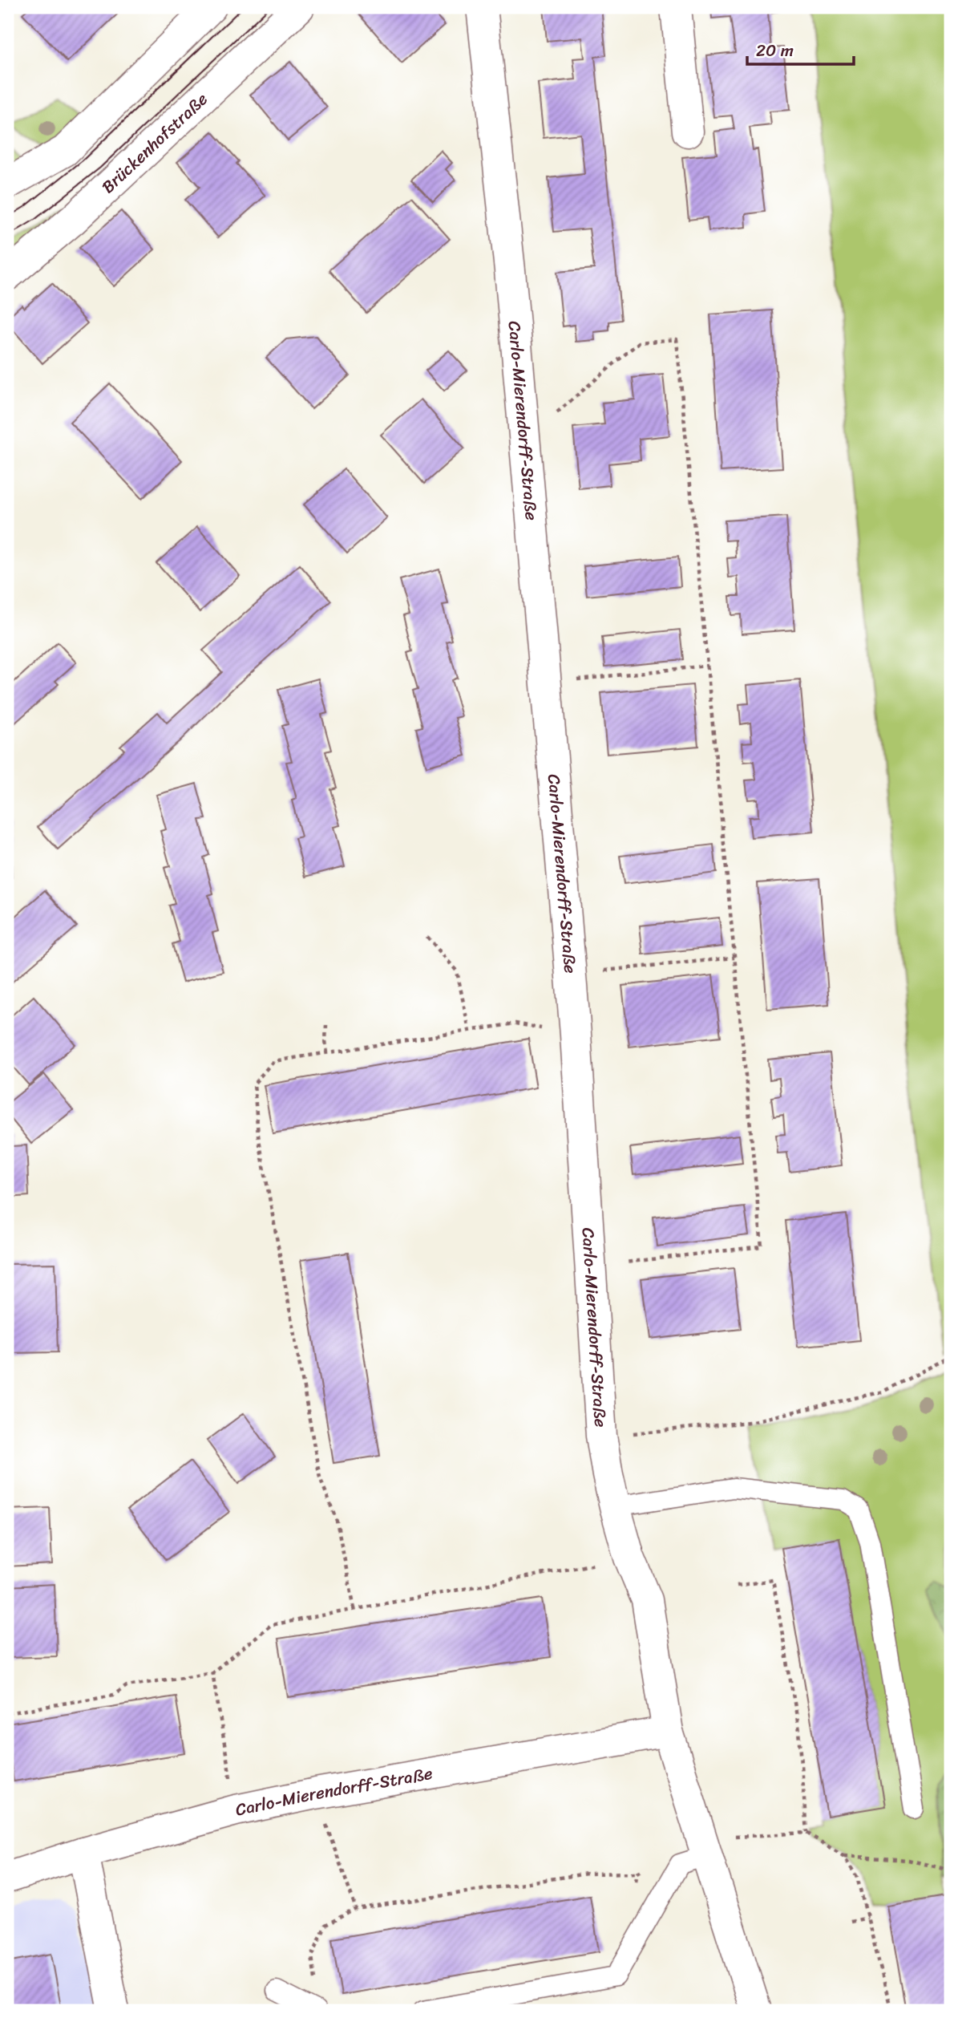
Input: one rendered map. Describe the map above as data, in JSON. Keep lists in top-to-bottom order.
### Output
{
  "streets": {
    "street": ["Brückenhofstraße", "Carlo-Mierendorff-Straße"]
  },
  "scale_bar": "20 m"
}
